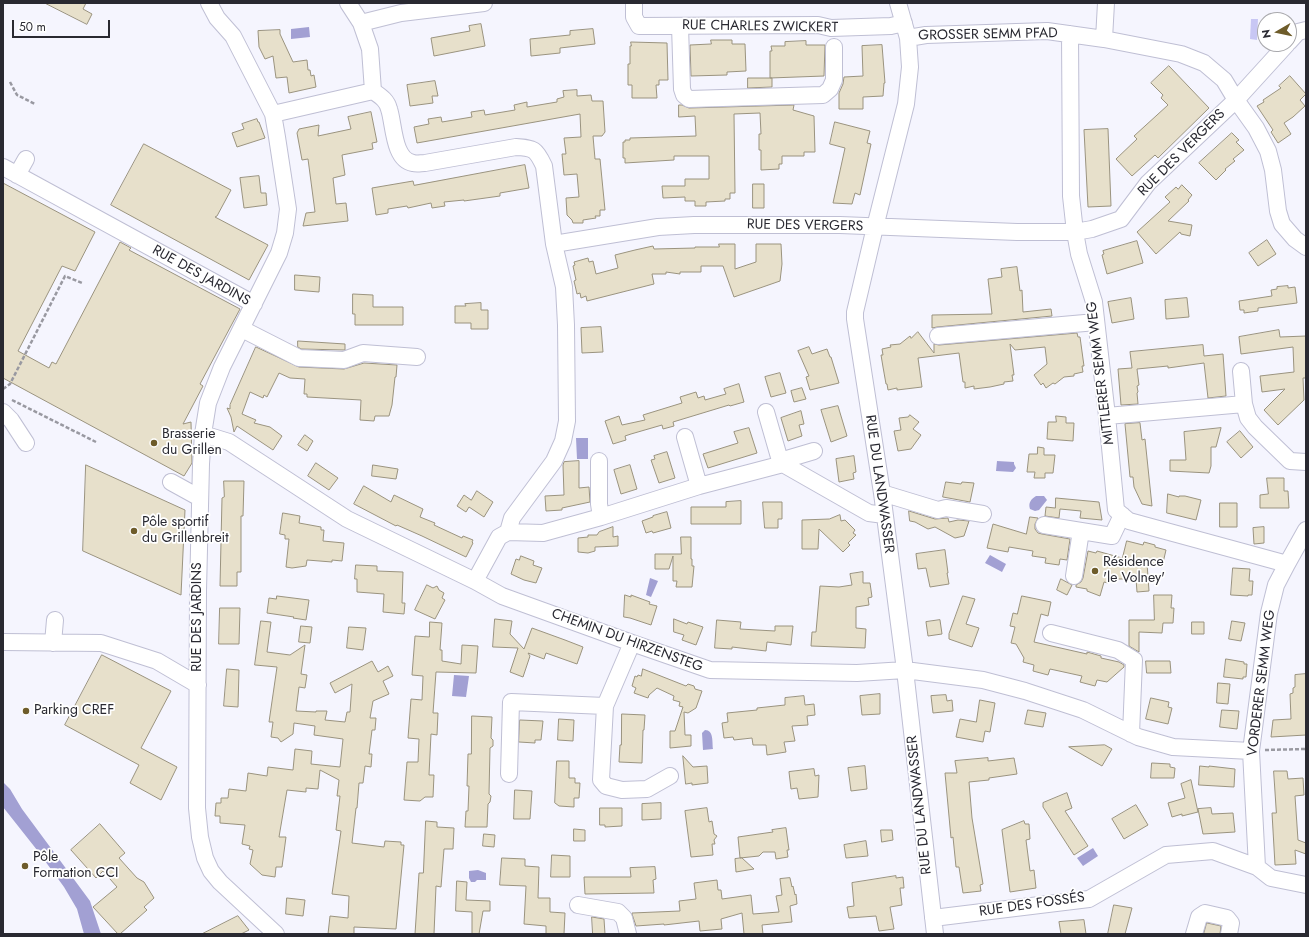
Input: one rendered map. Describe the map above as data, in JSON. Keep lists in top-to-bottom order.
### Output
{
  "streets": {
    "street": [
      "RUE CHARLES ZWICKERT",
      "GROSSER SEMM PFAD",
      "RUE DES VERGERS",
      "RUE DES JARDINS",
      "MITTLERER SEMM WEG",
      "RUE DU LANDWASSER",
      "CHEMIN DU HIRZENSTEG",
      "VORDERER SEMM WEG",
      "RUE DES FOSSÉS"
    ]
  },
  "crossings": [
    ["RUE CHARLES ZWICKERT", "GROSSER SEMM PFAD"],
    ["RUE CHARLES ZWICKERT", "RUE DU LANDWASSER"],
    ["GROSSER SEMM PFAD", "RUE DES VERGERS"],
    ["GROSSER SEMM PFAD", "MITTLERER SEMM WEG"],
    ["GROSSER SEMM PFAD", "RUE DU LANDWASSER"],
    ["RUE DES VERGERS", "MITTLERER SEMM WEG"],
    ["RUE DES VERGERS", "RUE DU LANDWASSER"],
    ["RUE DES JARDINS", "CHEMIN DU HIRZENSTEG"],
    ["RUE DU LANDWASSER", "CHEMIN DU HIRZENSTEG"],
    ["RUE DU LANDWASSER", "RUE DES FOSSÉS"],
    ["CHEMIN DU HIRZENSTEG", "VORDERER SEMM WEG"],
    ["VORDERER SEMM WEG", "RUE DES FOSSÉS"]
  ],
  "places": [
    "Brasserie du Grillen",
    "Pôle sportif du Grillenbreit",
    "Résidence 'le Volney'",
    "Parking CREF",
    "Pôle Formation CCI"
  ],
  "scale_bar": "50 m",
  "north": "left"
}
